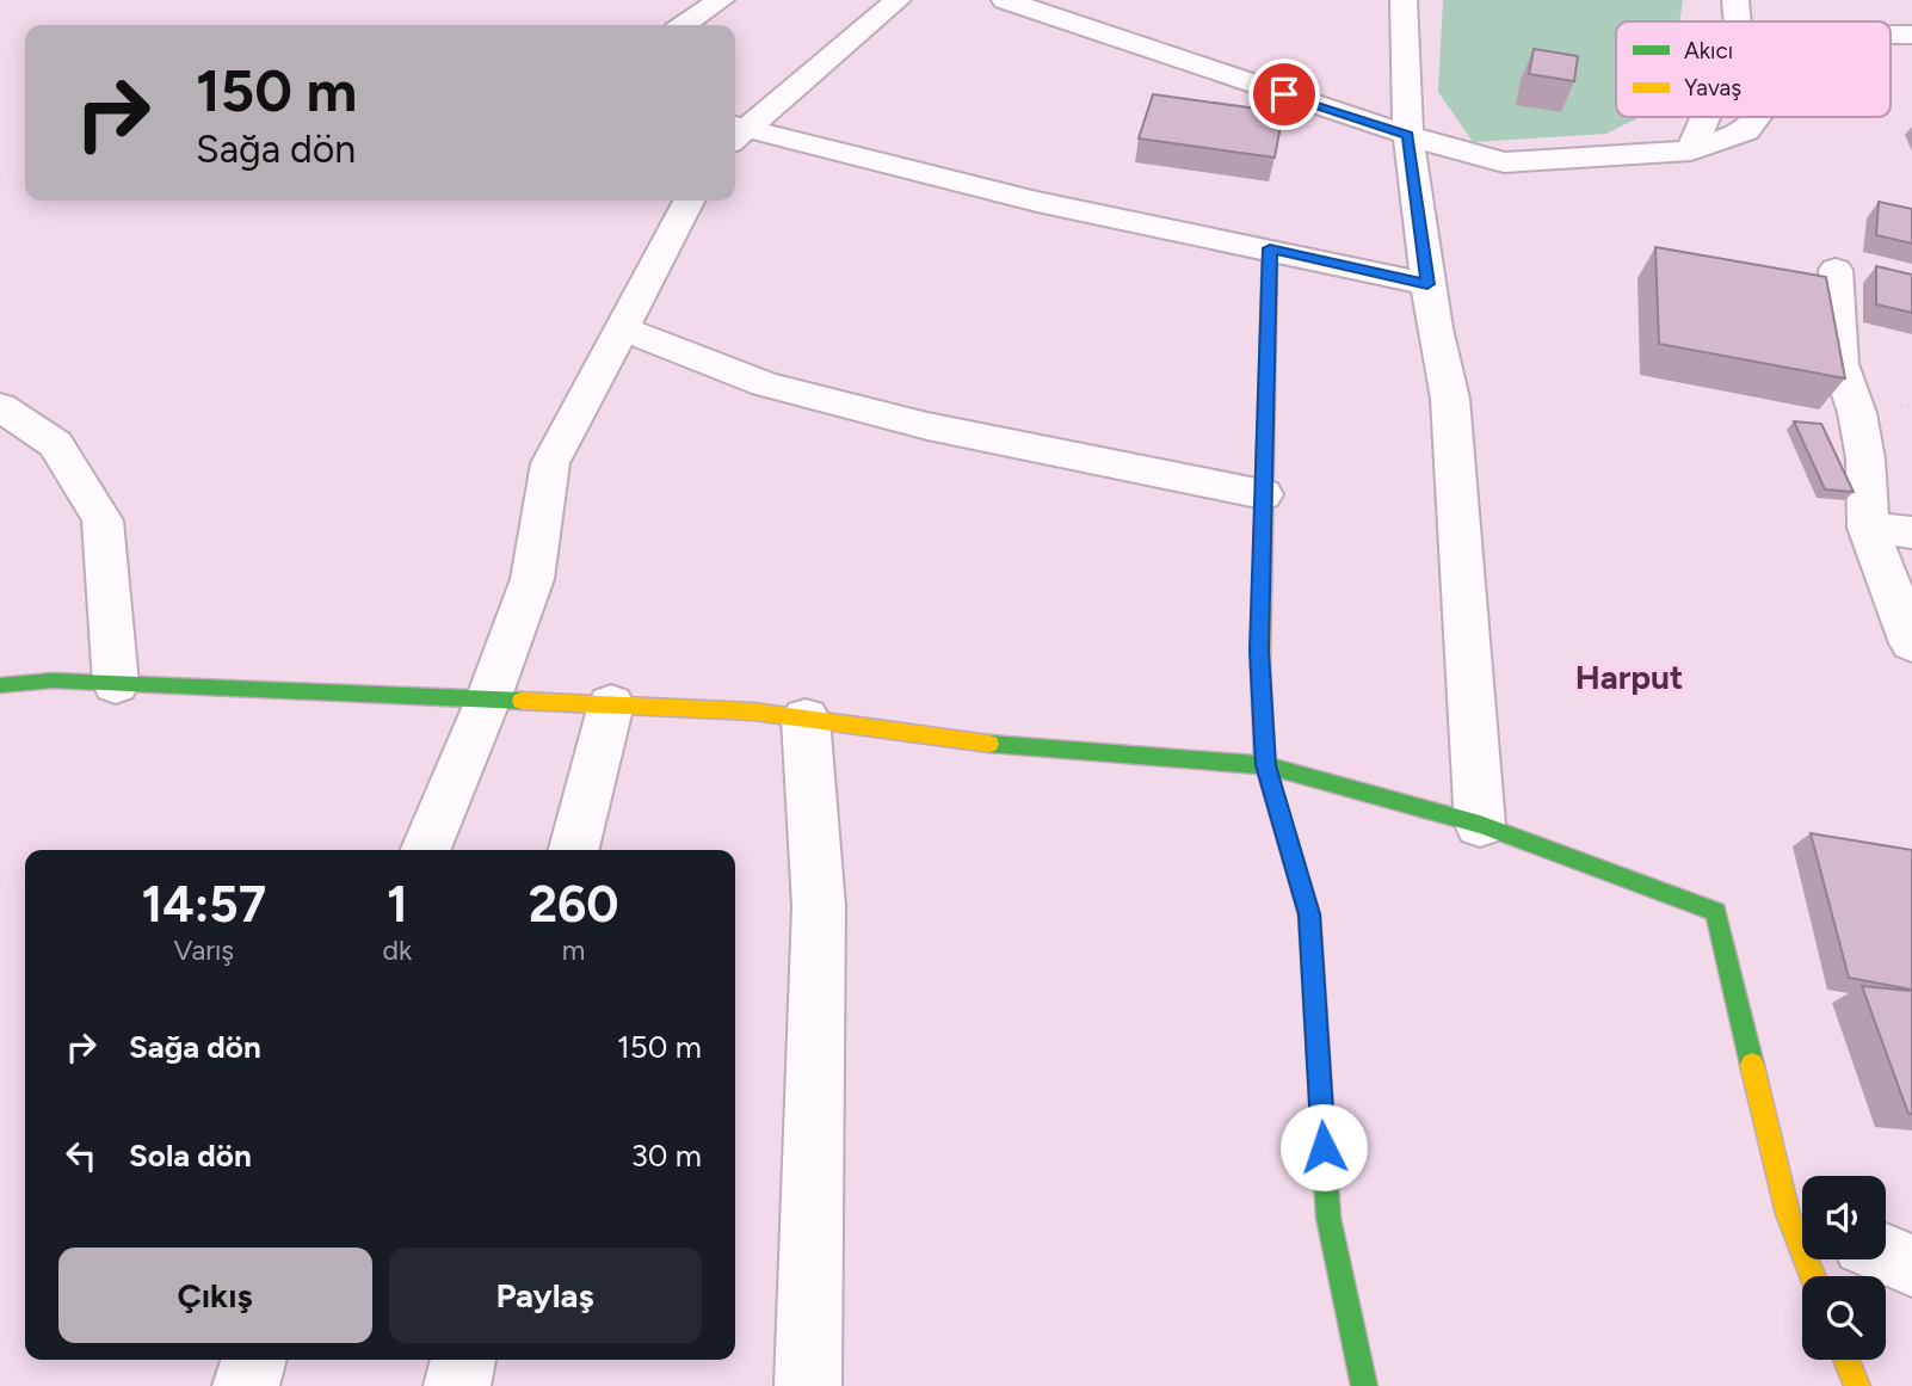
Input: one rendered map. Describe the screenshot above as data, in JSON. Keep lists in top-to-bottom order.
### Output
{
  "districts": ["Harput"],
  "legend": ["Akıcı", "Yavaş"],
  "page": {
    "turn": ["150 m", "Sağa dön"],
    "eta": [
      "14:57",
      "Varış",
      "1",
      "dk",
      "260",
      "m"
    ],
    "list": [
      {
        "name": "Sağa dön",
        "value": "150 m"
      },
      {
        "name": "Sola dön",
        "value": "30 m"
      }
    ],
    "buttons": ["Çıkış", "Paylaş"]
  }
}
